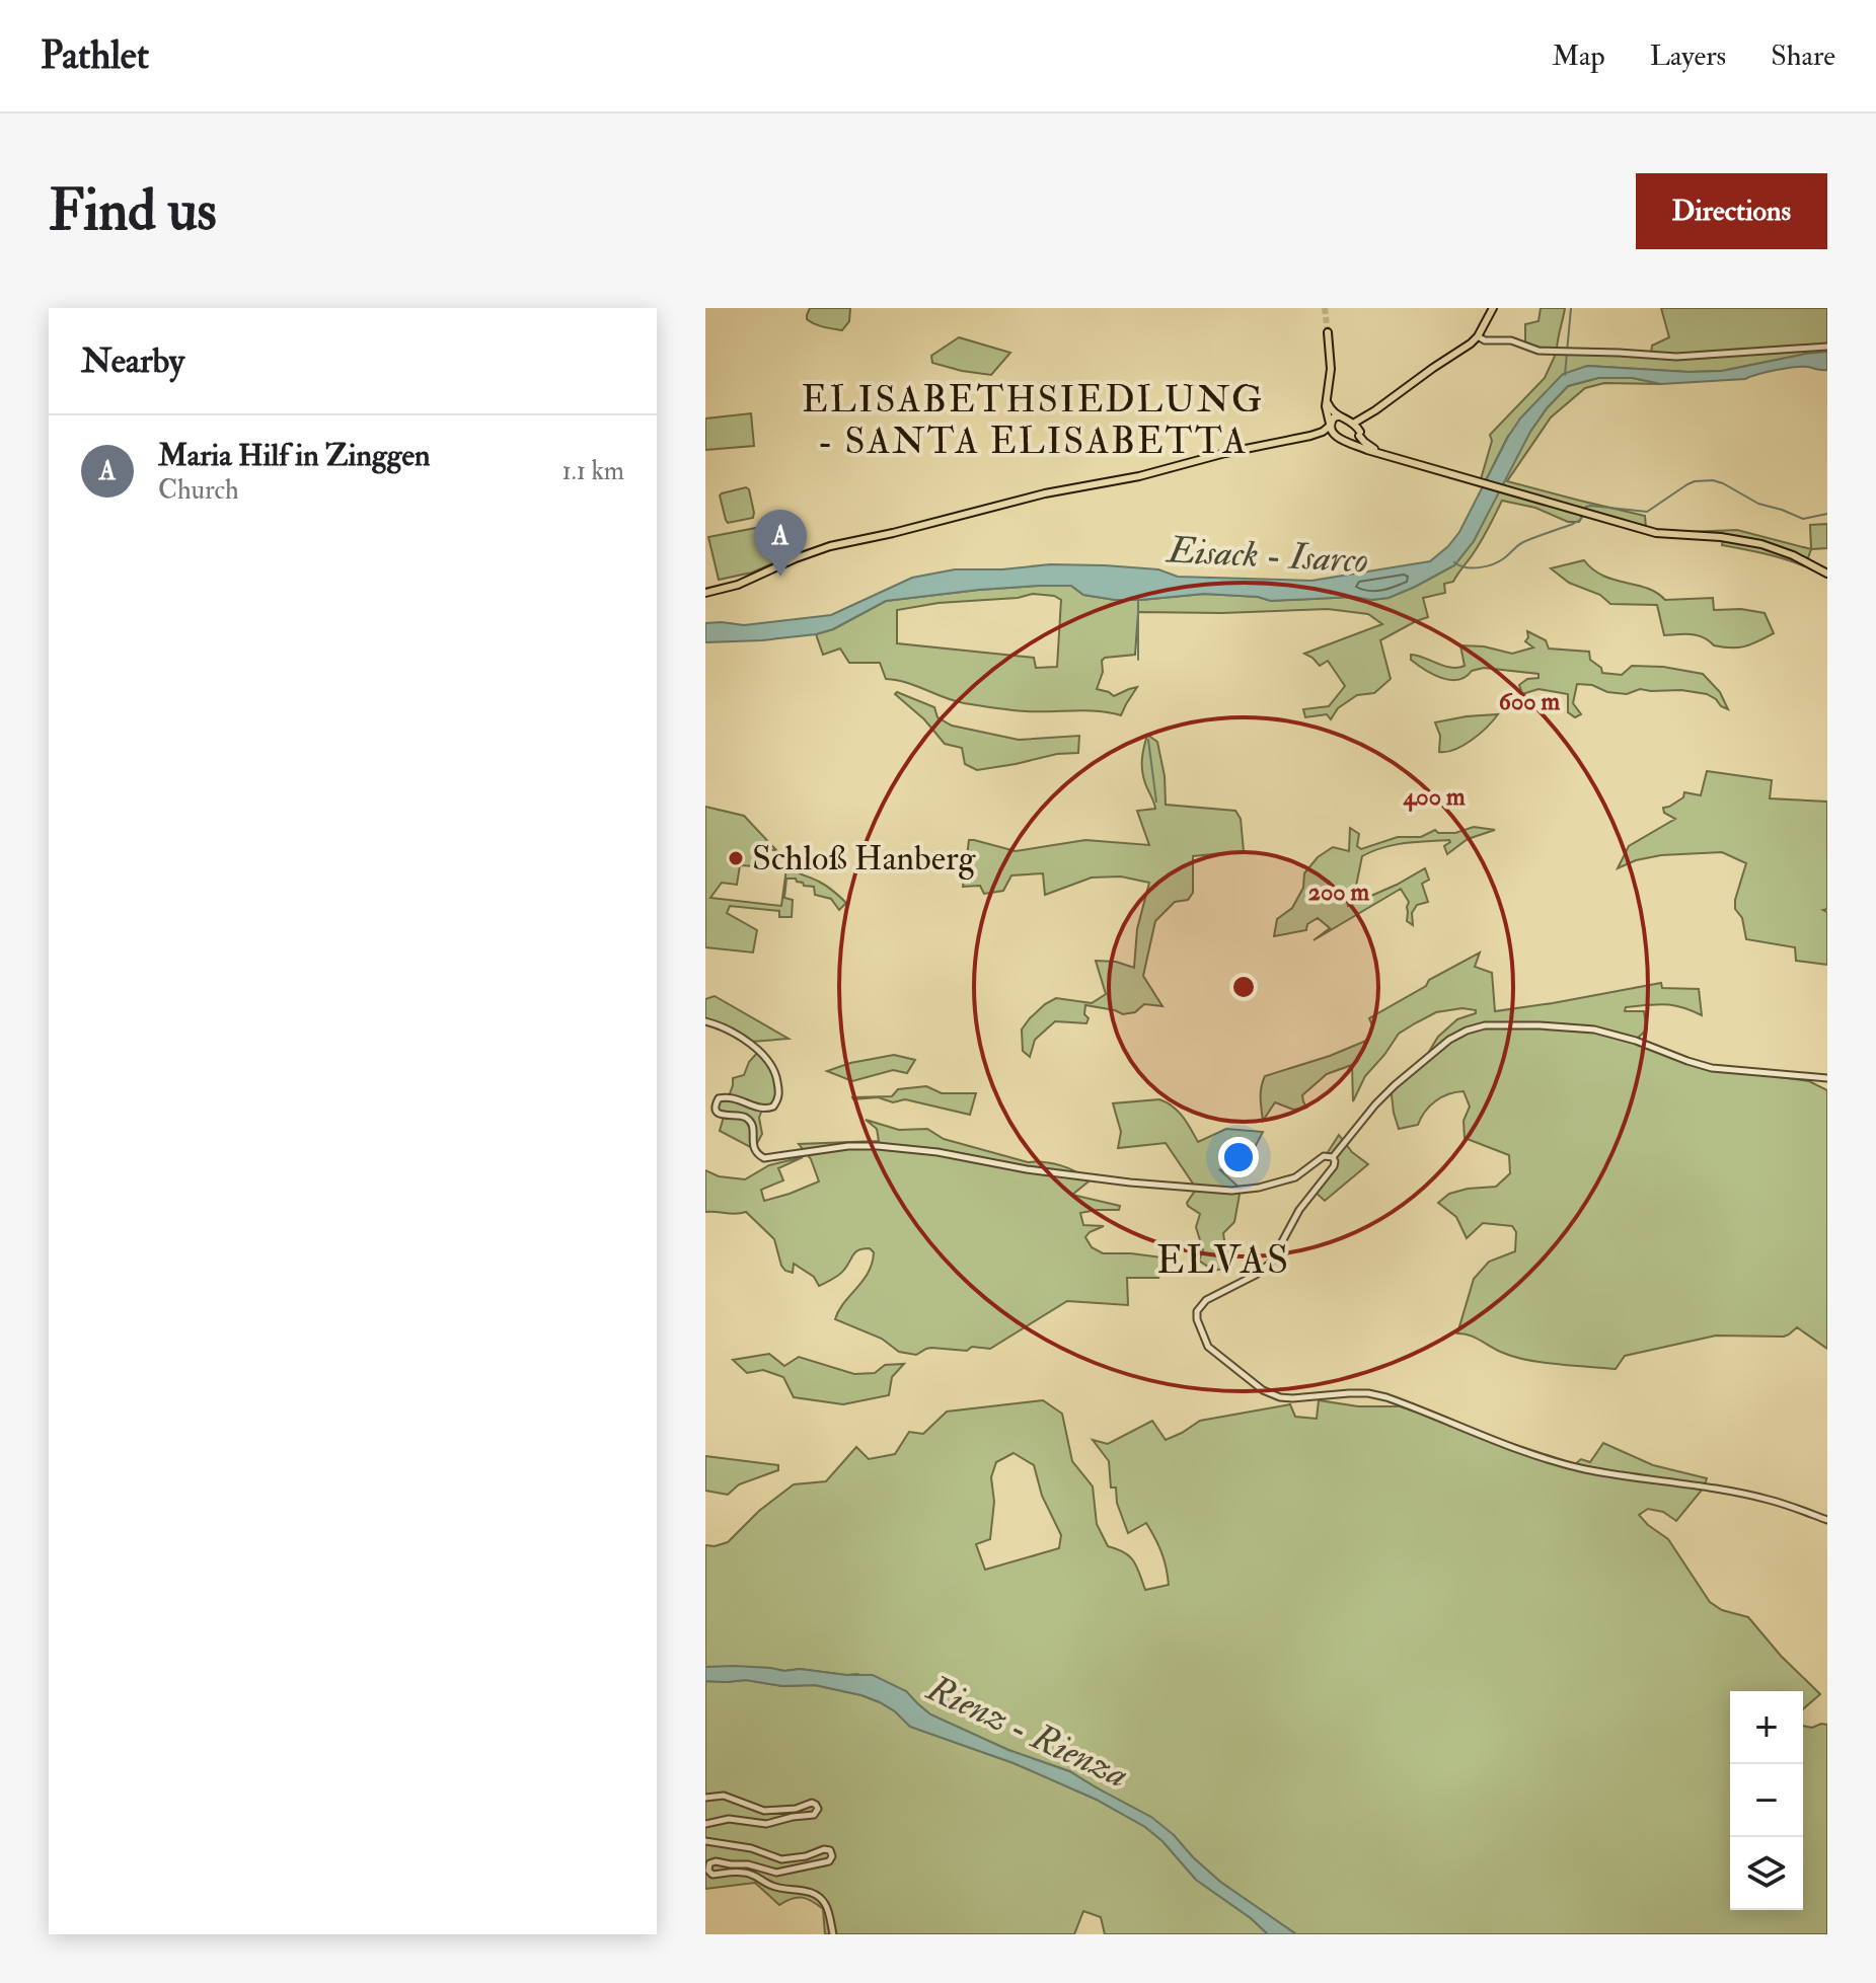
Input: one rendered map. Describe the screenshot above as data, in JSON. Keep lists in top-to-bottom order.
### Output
{
  "districts": ["ELISABETHSIEDLUNG - SANTA ELISABETTA", "ELVAS"],
  "water": ["Eisack - Isarco", "Rienz - Rienza"],
  "places": ["Schloß Hanberg"],
  "page": {
    "header": "Pathlet",
    "nav": ["Map", "Layers", "Share"],
    "buttons": "Directions",
    "title": "Find us",
    "heading": "Nearby",
    "list": [
      {
        "mark": "A",
        "name": "Maria Hilf in Zinggen",
        "note": "Church",
        "value": "1.1 km"
      }
    ],
    "pins": "A",
    "map_buttons": ["+", "−"]
  },
  "rings": ["600 m", "400 m", "200 m"]
}
